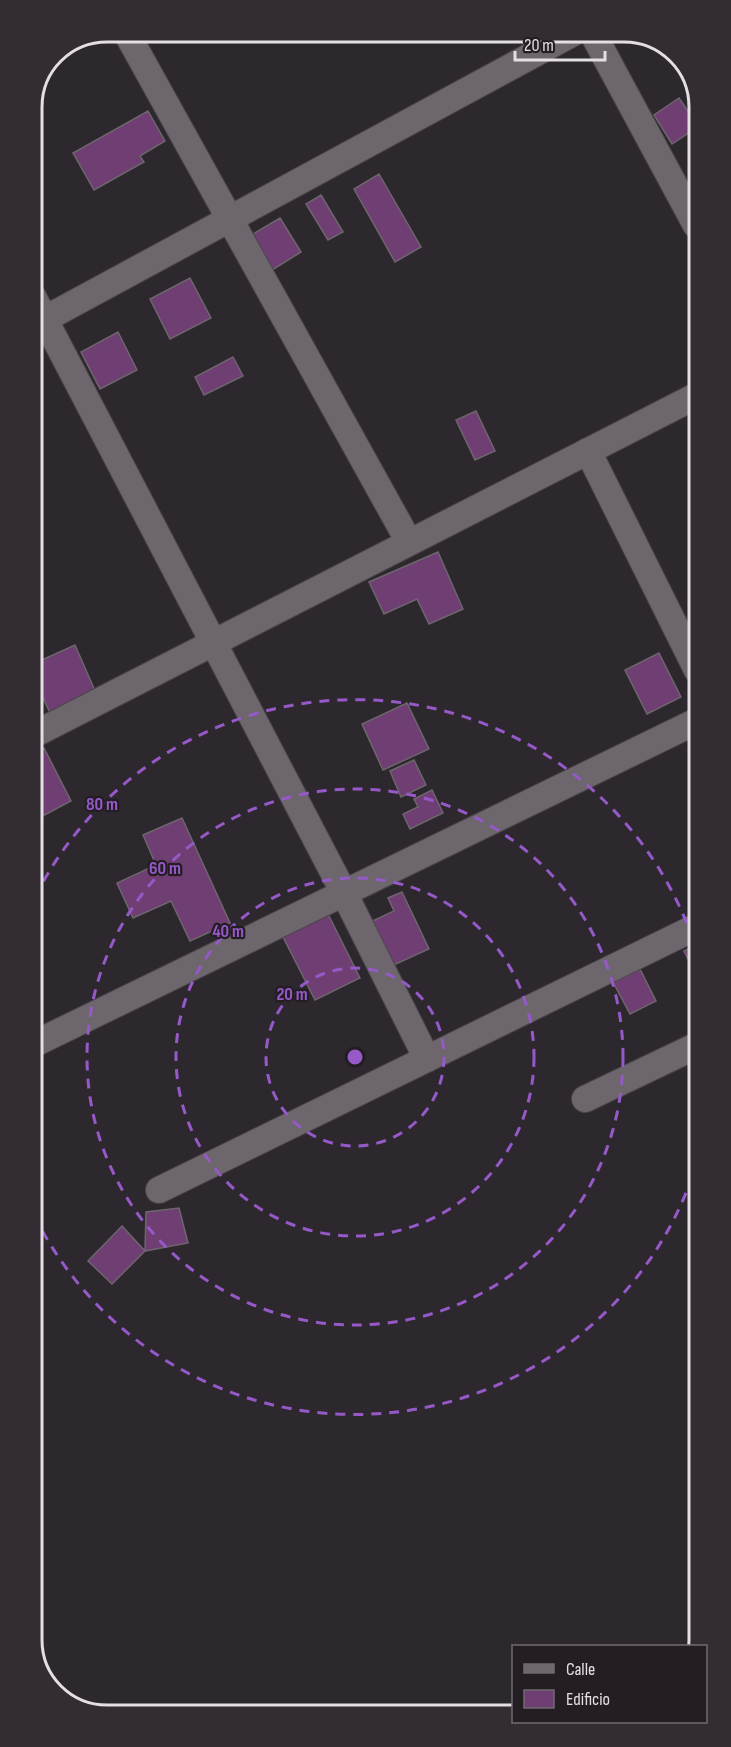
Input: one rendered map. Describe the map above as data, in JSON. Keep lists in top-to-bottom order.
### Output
{
  "legend": ["Calle", "Edificio"],
  "scale_bar": "20 m",
  "rings": [
    "80 m",
    "60 m",
    "40 m",
    "20 m"
  ]
}
